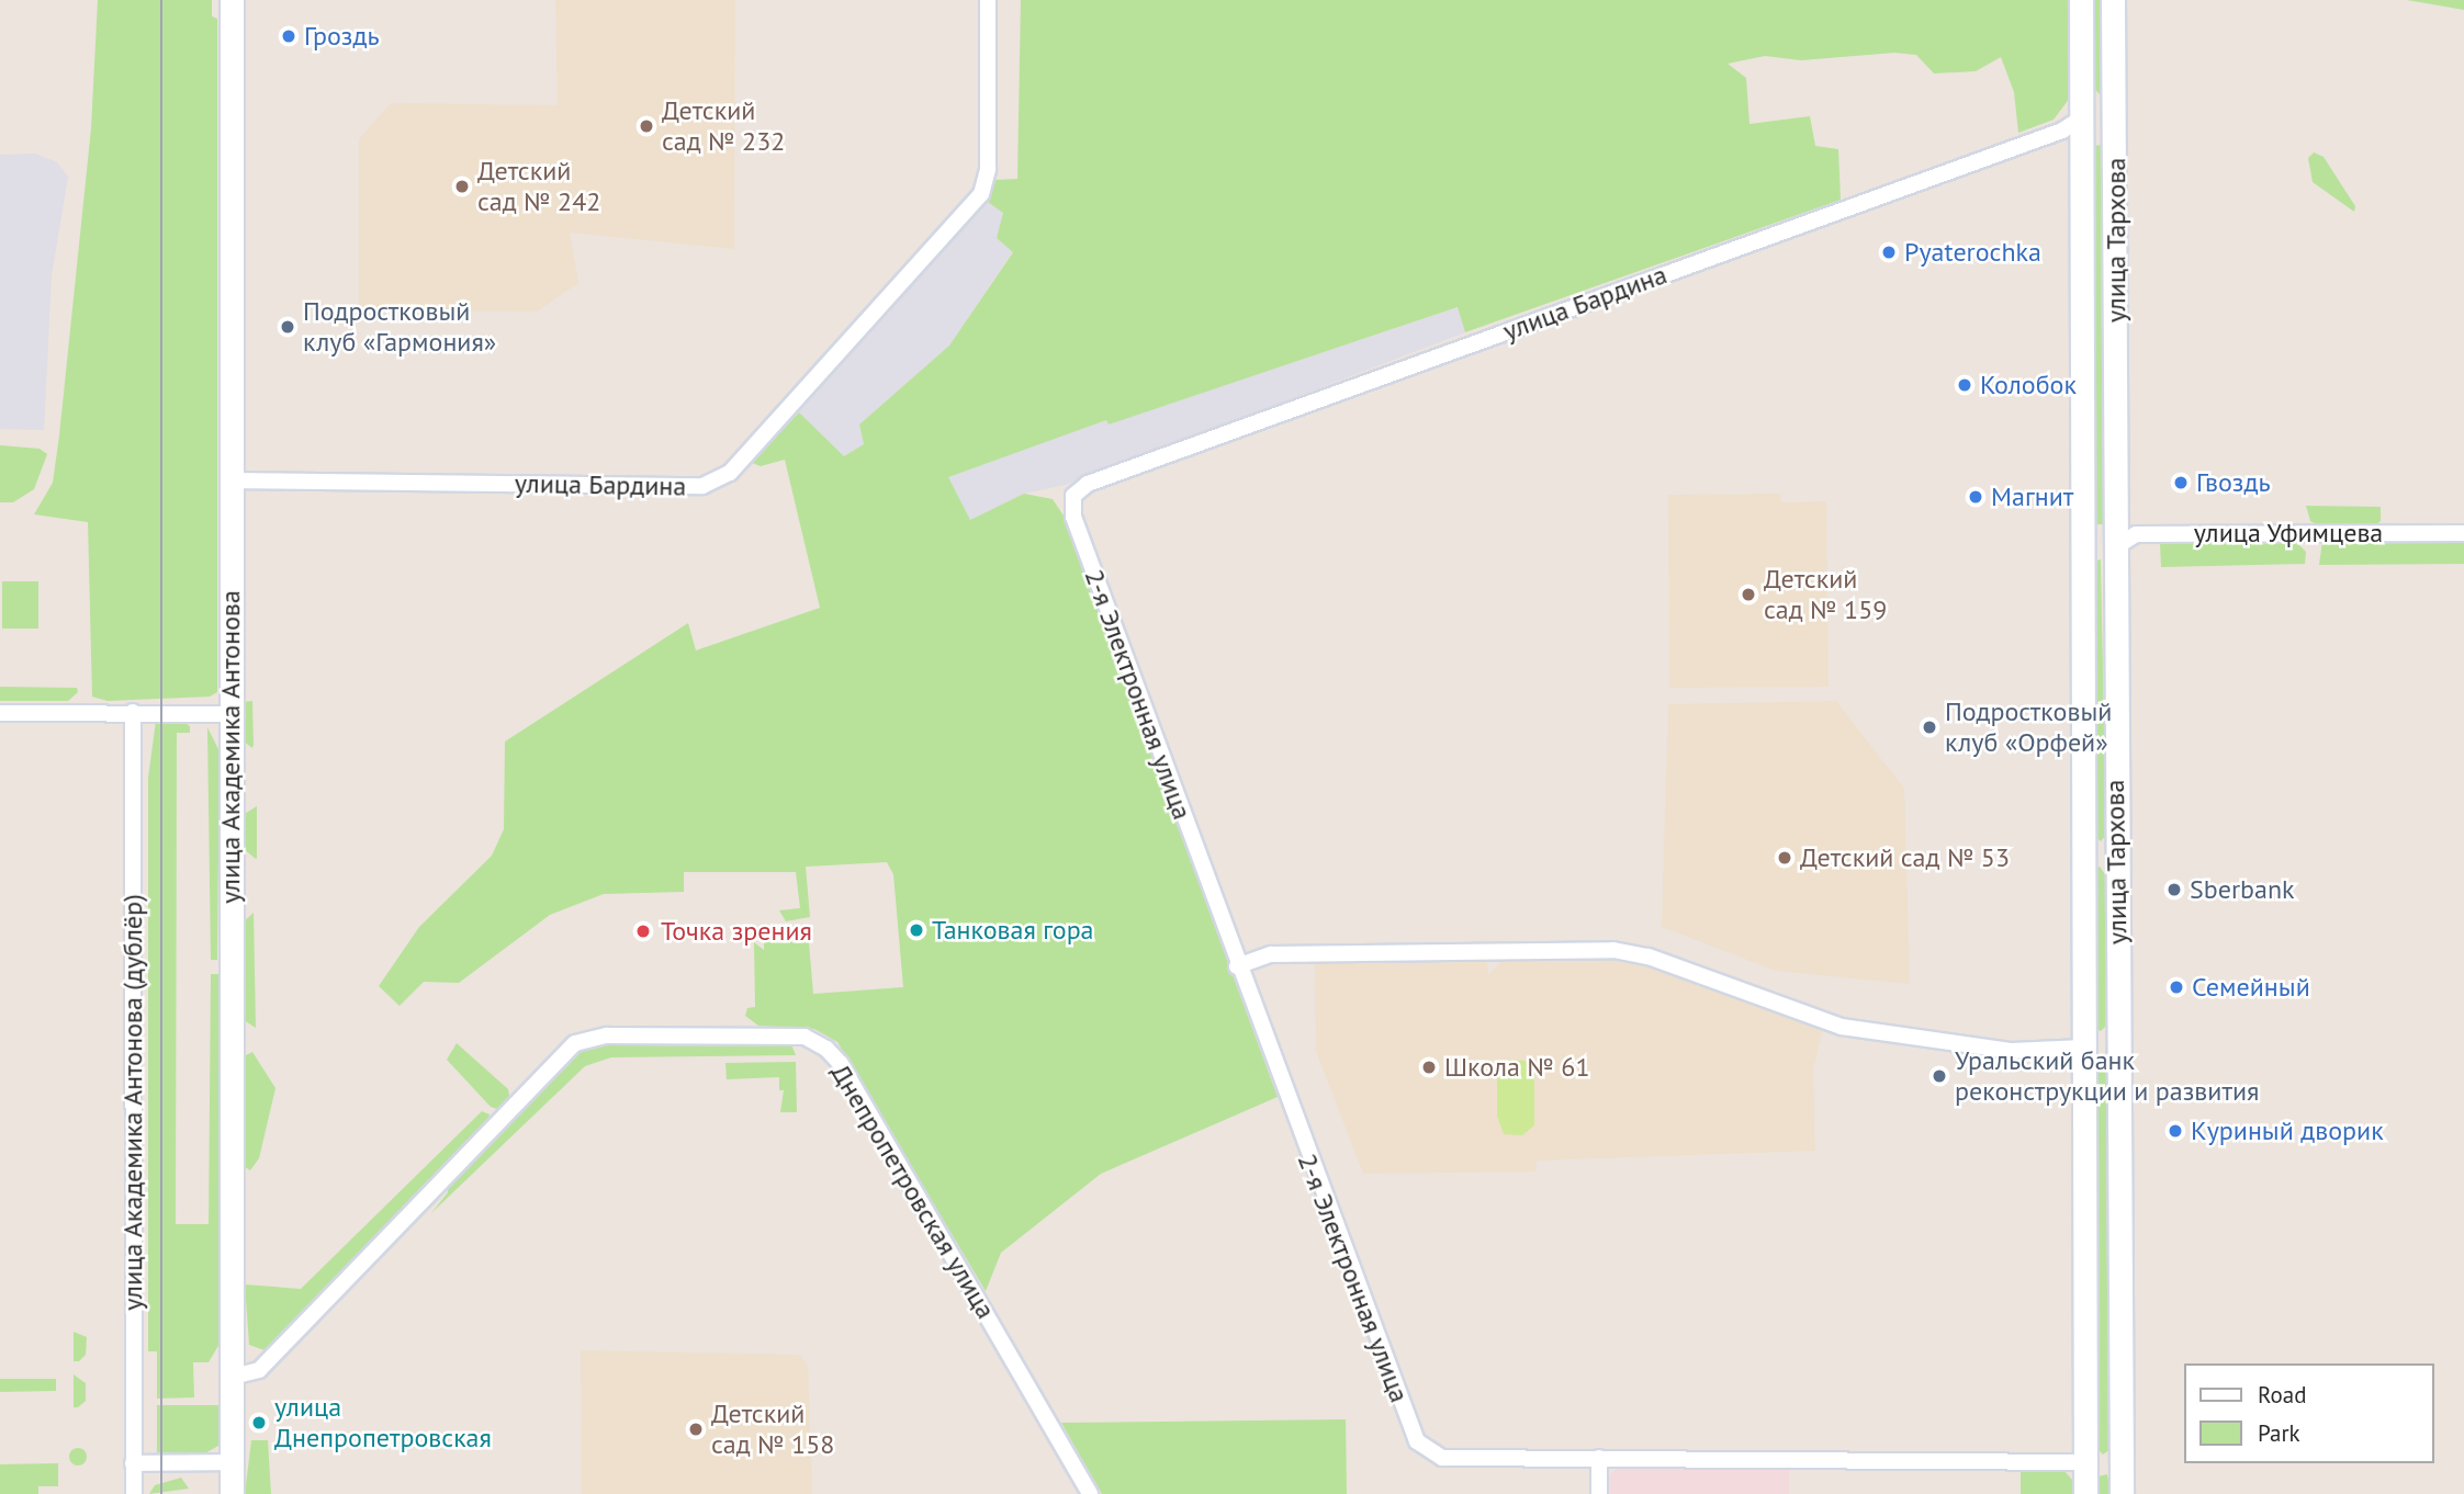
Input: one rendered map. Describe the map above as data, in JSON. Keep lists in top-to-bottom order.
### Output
{
  "streets": {
    "main road": ["улица Тархова", "улица Академика Антонова"],
    "street": [
      "улица Бардина",
      "улица Уфимцева",
      "2-я Электронная улица",
      "улица Академика Антонова (дублёр)",
      "Днепропетровская улица"
    ]
  },
  "crossings": [
    ["улица Тархова", "улица Бардина"],
    ["улица Тархова", "улица Уфимцева"],
    ["улица Тархова", "2-я Электронная улица"],
    ["улица Бардина", "2-я Электронная улица"],
    ["улица Бардина", "улица Академика Антонова"],
    ["улица Академика Антонова", "Днепропетровская улица"]
  ],
  "places": [
    "Гроздь",
    "Детский сад № 232",
    "Детский сад № 242",
    "Pyaterochka",
    "Подростковый клуб «Гармония»",
    "Колобок",
    "Гвоздь",
    "Магнит",
    "Детский сад № 159",
    "Подростковый клуб «Орфей»",
    "Детский сад № 53",
    "Sberbank",
    "Танковая гора",
    "Точка зрения",
    "Семейный",
    "Школа № 61",
    "Уральский банк реконструкции и развития",
    "Куриный дворик",
    "улица Днепропетровская",
    "Детский сад № 158"
  ],
  "legend": ["Road", "Park"]
}
